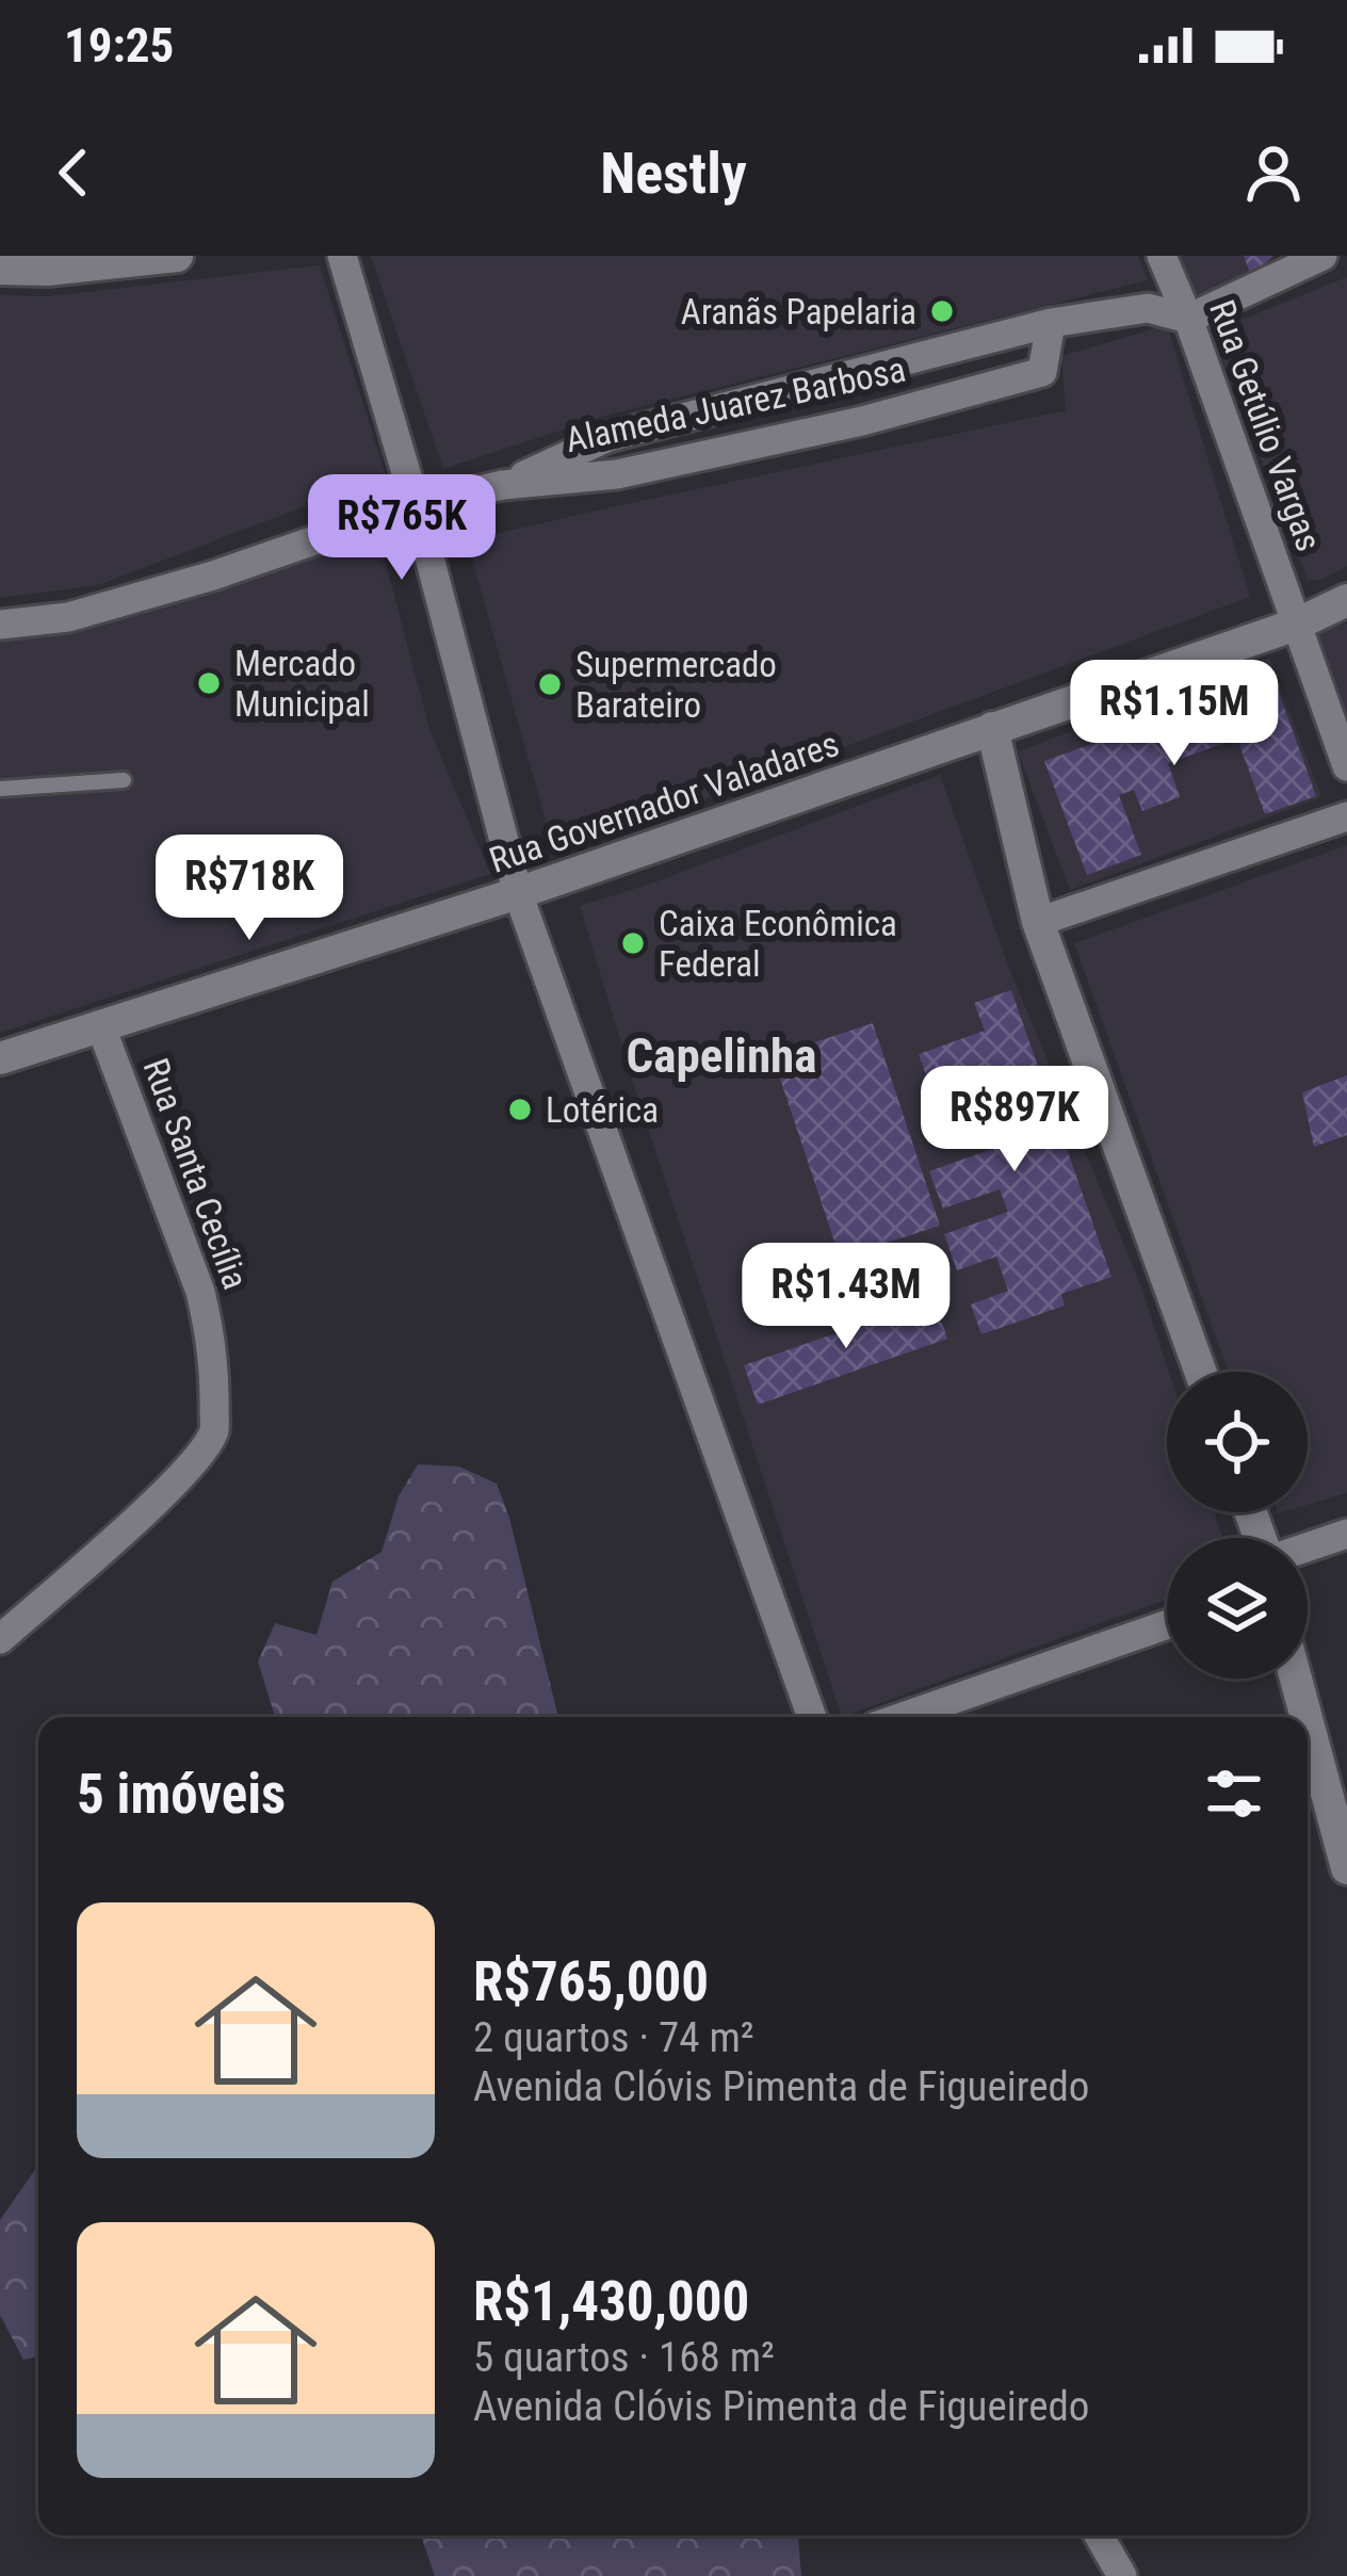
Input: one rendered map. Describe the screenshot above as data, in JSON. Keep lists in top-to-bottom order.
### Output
{
  "streets": {
    "main road": ["Rua Governador Valadares"],
    "street": ["Alameda Juarez Barbosa", "Rua Getúlio Vargas", "Rua Santa Cecília"]
  },
  "crossings": [
    ["Alameda Juarez Barbosa", "Rua Getúlio Vargas"],
    ["Rua Getúlio Vargas", "Rua Governador Valadares"],
    ["Rua Governador Valadares", "Rua Santa Cecília"]
  ],
  "districts": ["Capelinha"],
  "places": [
    "Aranãs Papelaria",
    "Mercado Municipal",
    "Supermercado Barateiro",
    "Caixa Econômica Federal",
    "Lotérica"
  ],
  "page": {
    "status": "19:25",
    "header": "Nestly",
    "price": [
      "R$765K",
      "R$1.15M",
      "R$718K",
      "R$897K",
      "R$1.43M"
    ],
    "heading": "5 imóveis",
    "list": [
      {
        "name": "R$765,000",
        "note": "2 quartos · 74 m² · Avenida Clóvis Pimenta de Figueiredo"
      },
      {
        "name": "R$1,430,000",
        "note": "5 quartos · 168 m² · Avenida Clóvis Pimenta de Figueiredo"
      }
    ]
  }
}
